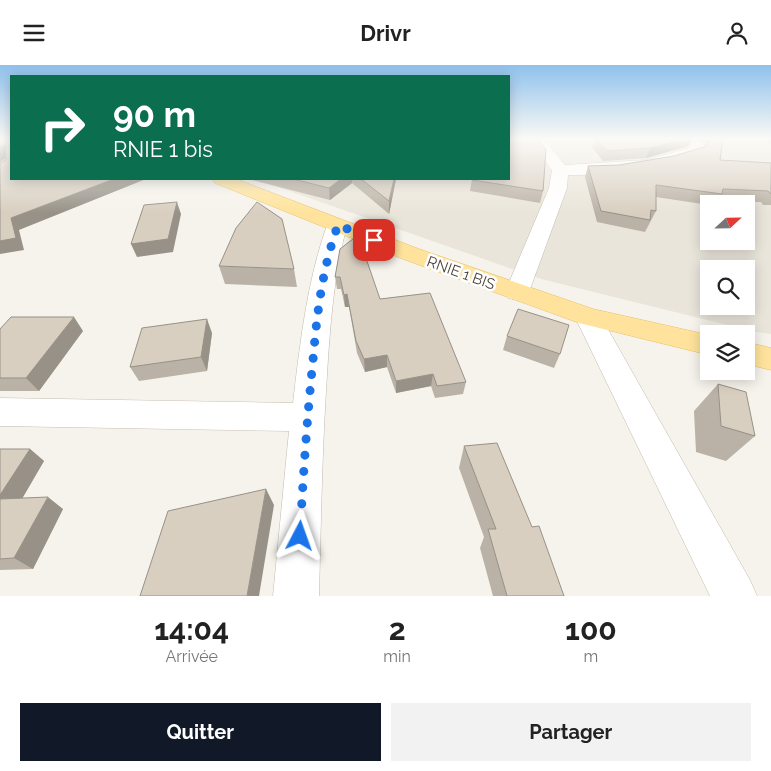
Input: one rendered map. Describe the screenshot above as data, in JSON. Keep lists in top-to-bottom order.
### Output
{
  "streets": {
    "main road": ["RNIE 1 BIS"]
  },
  "north": "right",
  "page": {
    "header": "Drivr",
    "turn": ["90 m", "RNIE 1 bis"],
    "eta": [
      "14:04",
      "Arrivée",
      "2",
      "min",
      "100",
      "m"
    ],
    "buttons": ["Quitter", "Partager"]
  }
}
